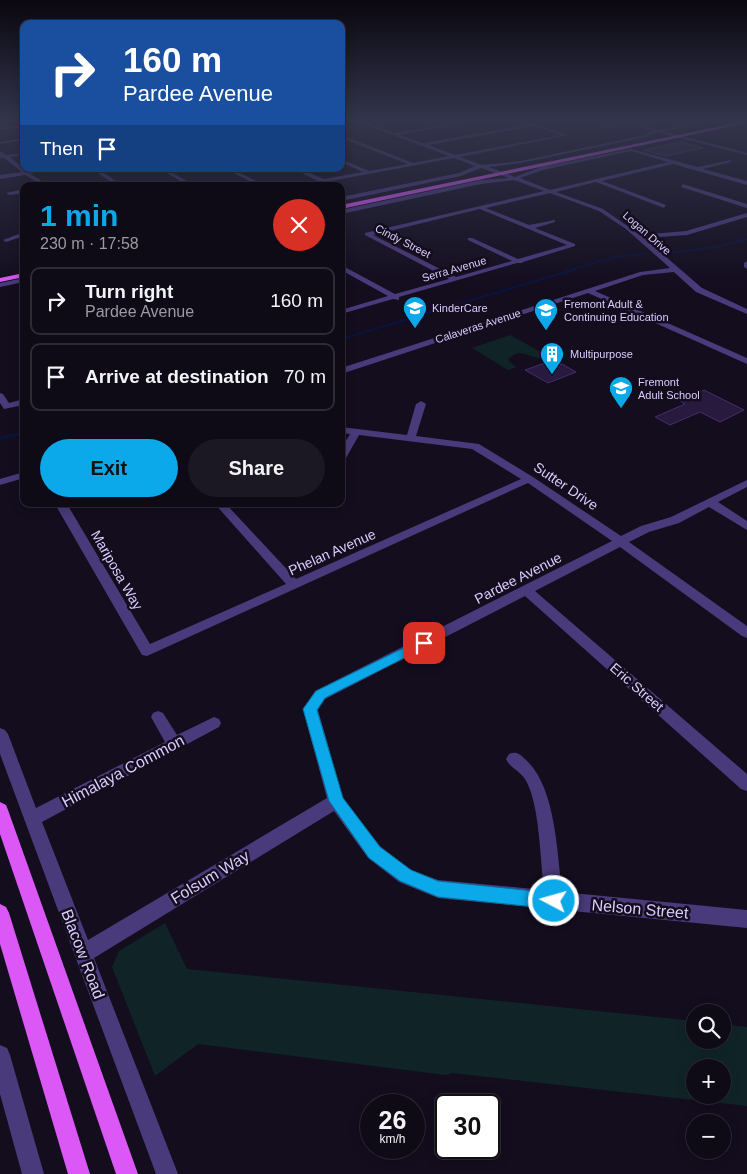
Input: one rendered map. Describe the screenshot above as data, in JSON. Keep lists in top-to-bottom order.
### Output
{
  "streets": {
    "main road": ["Blacow Road"],
    "street": [
      "Logan Drive",
      "Cindy Street",
      "Serra Avenue",
      "Calaveras Avenue",
      "Sutter Drive",
      "Phelan Avenue",
      "Mariposa Way",
      "Pardee Avenue",
      "Eric Street",
      "Himalaya Common",
      "Folsum Way",
      "Nelson Street"
    ]
  },
  "crossings": [
    ["Logan Drive", "Calaveras Avenue"],
    ["Cindy Street", "Serra Avenue"],
    ["Sutter Drive", "Phelan Avenue"],
    ["Sutter Drive", "Pardee Avenue"],
    ["Phelan Avenue", "Mariposa Way"],
    ["Pardee Avenue", "Eric Street"],
    ["Pardee Avenue", "Nelson Street"],
    ["Himalaya Common", "Blacow Road"],
    ["Folsum Way", "Nelson Street"],
    ["Folsum Way", "Blacow Road"]
  ],
  "places": {
    "school or university": ["KinderCare", "Fremont Adult & Continuing Education", "Fremont Adult School"],
    "building": ["Multipurpose"]
  },
  "page": {
    "turn": ["160 m", "Pardee Avenue"],
    "then": "Then",
    "heading": ["1 min", "230 m · 17:58"],
    "list": [
      {
        "name": "Turn right",
        "note": "Pardee Avenue",
        "value": "160 m"
      },
      {
        "name": "Arrive at destination",
        "value": "70 m"
      }
    ],
    "buttons": ["Exit", "Share"],
    "map_buttons": ["+", "−"],
    "speed": "26 km/h",
    "limit": "30"
  }
}
